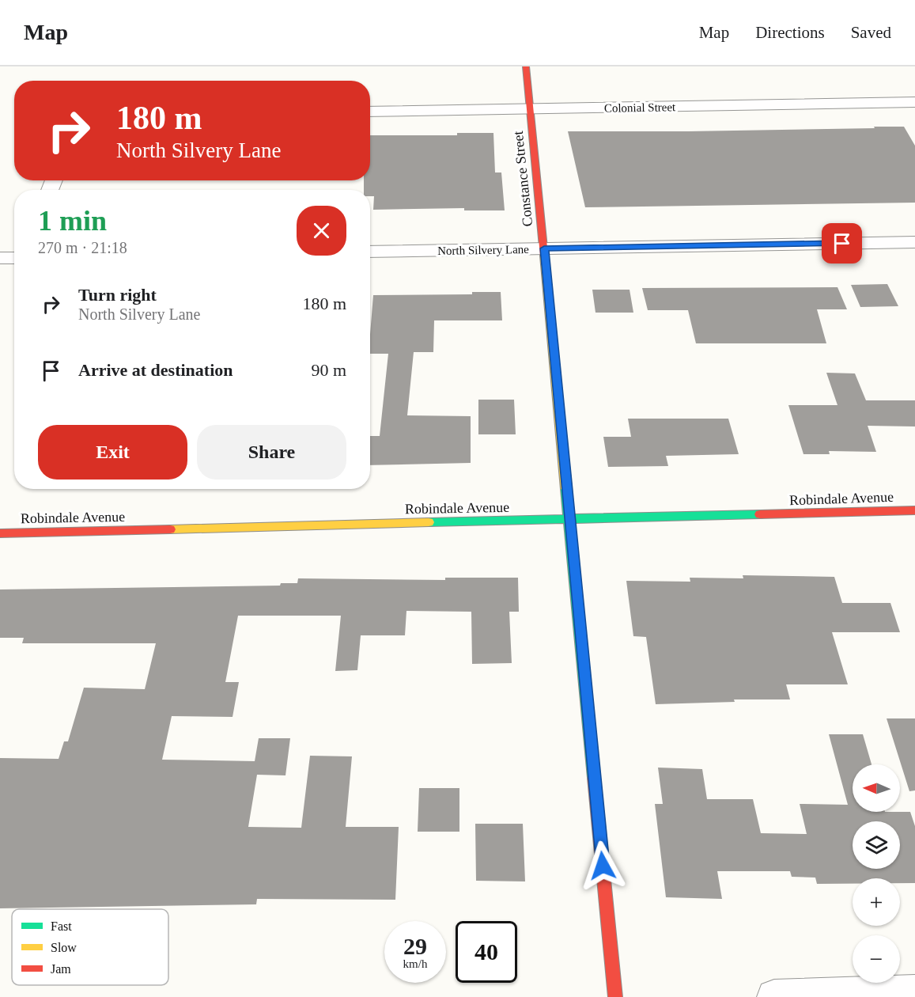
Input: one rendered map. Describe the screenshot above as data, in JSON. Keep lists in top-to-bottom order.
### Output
{
  "streets": {
    "street": [
      "Colonial Street",
      "Constance Street",
      "North Silvery Lane",
      "Robindale Avenue"
    ]
  },
  "crossings": [
    ["Colonial Street", "Constance Street"],
    ["Constance Street", "North Silvery Lane"],
    ["Constance Street", "Robindale Avenue"]
  ],
  "legend": ["Fast", "Slow", "Jam"],
  "north": "left",
  "page": {
    "header": "Map",
    "nav": ["Map", "Directions", "Saved"],
    "turn": ["180 m", "North Silvery Lane"],
    "heading": ["1 min", "270 m · 21:18"],
    "list": [
      {
        "name": "Turn right",
        "note": "North Silvery Lane",
        "value": "180 m"
      },
      {
        "name": "Arrive at destination",
        "value": "90 m"
      }
    ],
    "buttons": ["Exit", "Share"],
    "map_buttons": ["+", "−"],
    "speed": "29 km/h",
    "limit": "40"
  }
}
